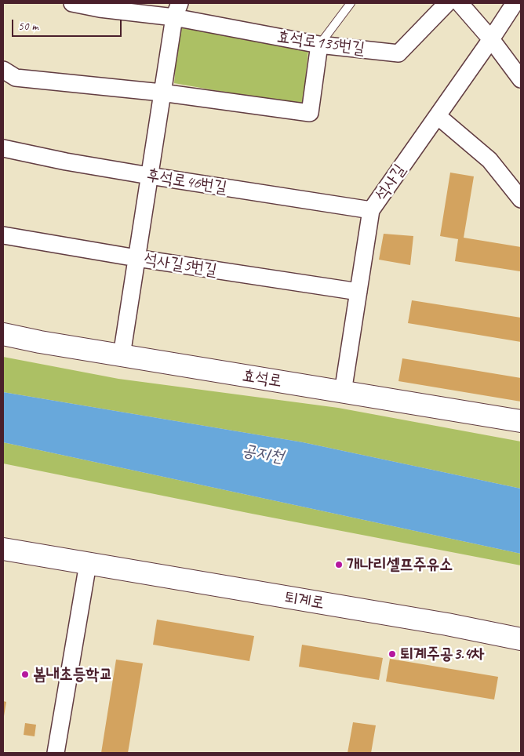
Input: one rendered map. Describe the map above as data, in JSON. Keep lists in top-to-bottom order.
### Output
{
  "streets": {
    "street": [
      "효석로135번길",
      "후석로46번길",
      "석사길",
      "석사길5번길",
      "효석로",
      "퇴계로"
    ]
  },
  "crossings": [
    ["후석로46번길", "석사길"],
    ["석사길", "석사길5번길"],
    ["석사길", "효석로"]
  ],
  "water": ["공지천"],
  "places": ["개나리셀프주유소", "퇴계주공3.4차", "봄내초등학교"],
  "scale_bar": "50 m"
}
